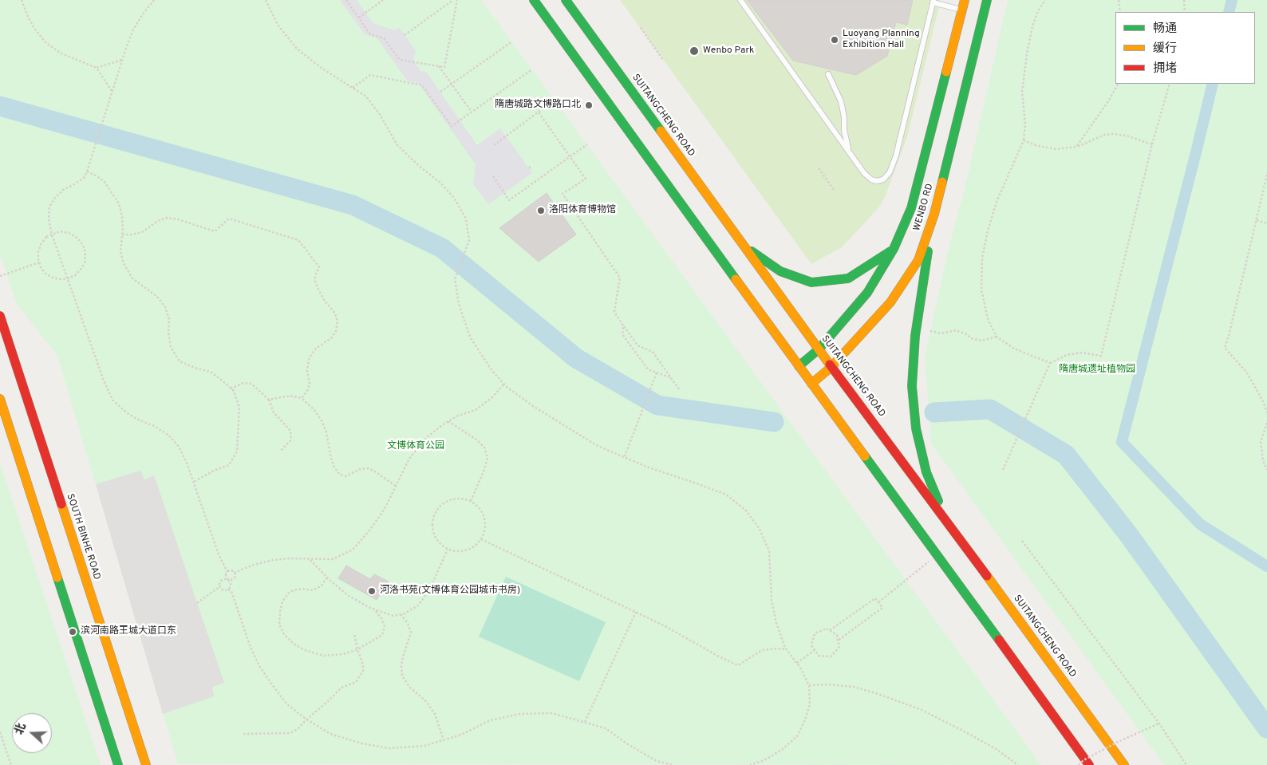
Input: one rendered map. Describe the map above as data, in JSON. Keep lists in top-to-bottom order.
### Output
{
  "streets": {
    "main road": ["SUITANGCHENG ROAD", "WENBO RD", "SOUTH BINHE ROAD"]
  },
  "crossings": [
    ["SUITANGCHENG ROAD", "WENBO RD"]
  ],
  "parks": ["隋唐城遗址植物园", "文博体育公园"],
  "places": [
    "Luoyang Planning Exhibition Hall",
    "Wenbo Park",
    "隋唐城路文博路口北",
    "洛阳体育博物馆",
    "河洛书苑(文博体育公园城市书房)",
    "滨河南路王城大道口东"
  ],
  "legend": ["畅通", "缓行", "拥堵"],
  "north": "left"
}
